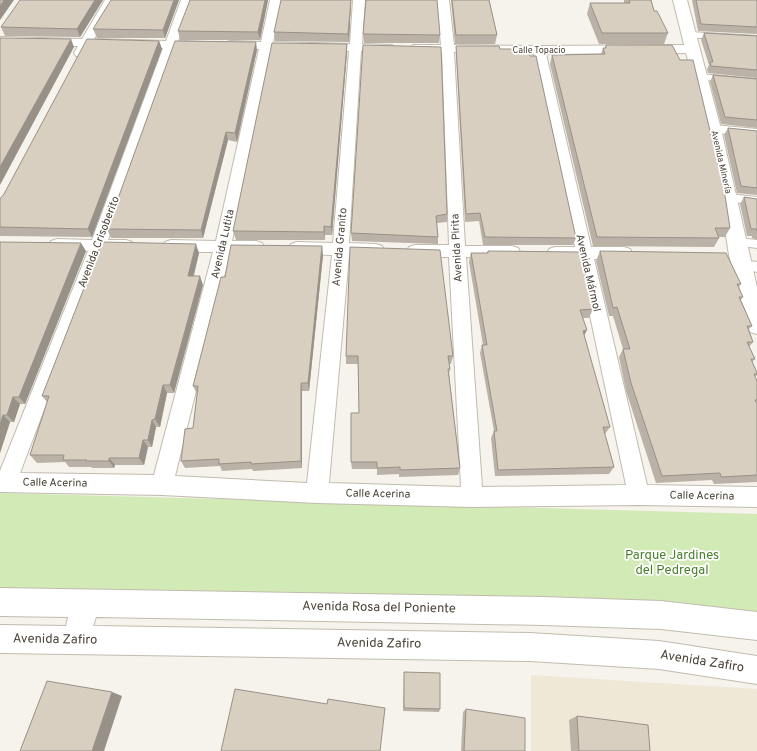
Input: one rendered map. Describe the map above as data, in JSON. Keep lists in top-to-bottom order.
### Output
{
  "streets": {
    "street": [
      "Calle Topacio",
      "Avenida Minería",
      "Avenida Crisoberito",
      "Avenida Lutita",
      "Avenida Granito",
      "Avenida Pirita",
      "Avenida Mármol",
      "Calle Acerina",
      "Avenida Rosa del Poniente",
      "Avenida Zafiro"
    ]
  },
  "crossings": [
    ["Calle Topacio", "Avenida Minería"],
    ["Calle Topacio", "Avenida Crisoberito"],
    ["Calle Topacio", "Avenida Lutita"],
    ["Calle Topacio", "Avenida Granito"],
    ["Calle Topacio", "Avenida Pirita"],
    ["Calle Topacio", "Avenida Mármol"],
    ["Avenida Crisoberito", "Calle Acerina"],
    ["Avenida Lutita", "Calle Acerina"],
    ["Avenida Granito", "Calle Acerina"],
    ["Avenida Pirita", "Calle Acerina"],
    ["Avenida Mármol", "Calle Acerina"]
  ],
  "parks": ["Parque Jardines del Pedregal"]
}
